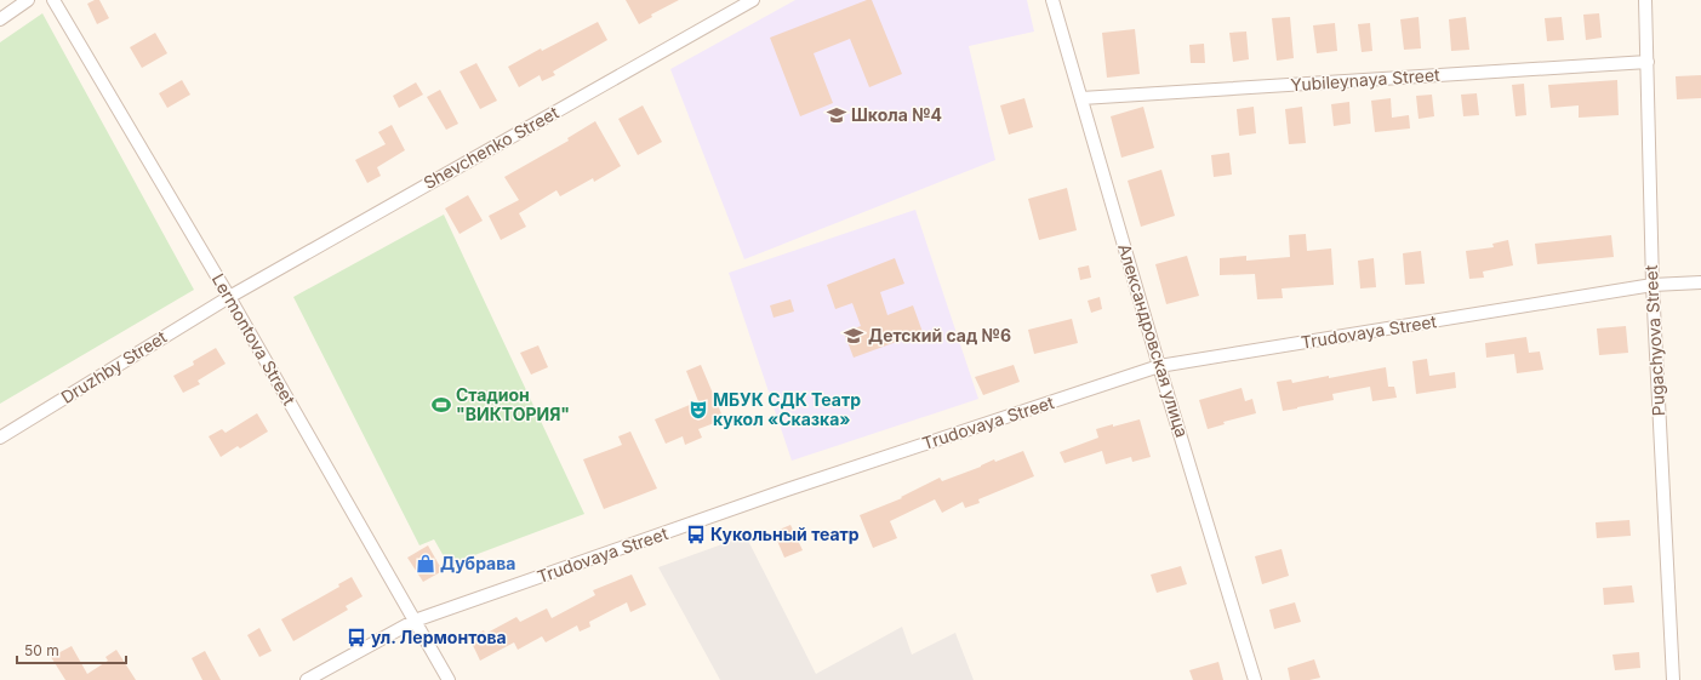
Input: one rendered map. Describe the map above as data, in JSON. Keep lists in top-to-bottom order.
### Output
{
  "streets": {
    "street": [
      "Yubileynaya Street",
      "Shevchenko Street",
      "Trudovaya Street",
      "Lermontova Street",
      "Александровская улица",
      "Pugachyova Street",
      "Druzhby Street"
    ]
  },
  "crossings": [
    ["Yubileynaya Street", "Александровская улица"],
    ["Yubileynaya Street", "Pugachyova Street"],
    ["Shevchenko Street", "Lermontova Street"],
    ["Shevchenko Street", "Druzhby Street"],
    ["Trudovaya Street", "Lermontova Street"],
    ["Trudovaya Street", "Александровская улица"],
    ["Trudovaya Street", "Pugachyova Street"],
    ["Lermontova Street", "Druzhby Street"]
  ],
  "places": {
    "school or university": ["Школа №4", "Детский сад №6"],
    "sports": ["Стадион \"ВИКТОРИЯ\""],
    "theatre": ["МБУК СДК Театр кукол «Сказка»"],
    "bus stop": ["Кукольный театр", "ул. Лермонтова"],
    "shop": ["Дубрава"]
  },
  "scale_bar": "50 m"
}
